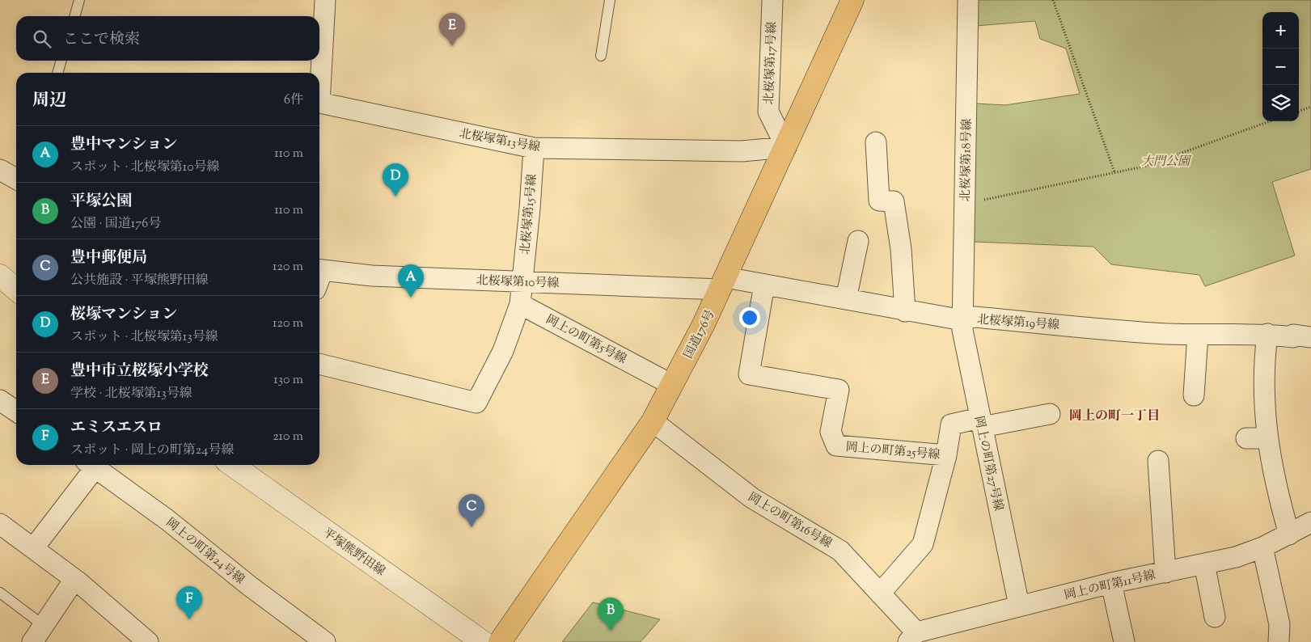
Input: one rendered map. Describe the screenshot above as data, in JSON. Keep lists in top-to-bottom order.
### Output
{
  "streets": {
    "highway": ["国道176号"],
    "street": [
      "北桜塚第17号線",
      "北桜塚第13号線",
      "北桜塚第18号線",
      "北桜塚第15号線",
      "北桜塚第10号線",
      "北桜塚第19号線",
      "岡上の町第5号線",
      "岡上の町第25号線",
      "岡上の町第27号線",
      "岡上の町第16号線",
      "岡上の町第24号線",
      "平塚熊野田線",
      "岡上の町第11号線"
    ]
  },
  "crossings": [
    ["北桜塚第17号線", "北桜塚第13号線"],
    ["北桜塚第17号線", "国道176号"],
    ["北桜塚第13号線", "北桜塚第15号線"],
    ["北桜塚第13号線", "国道176号"],
    ["北桜塚第18号線", "北桜塚第19号線"],
    ["北桜塚第18号線", "岡上の町第27号線"],
    ["北桜塚第15号線", "北桜塚第10号線"],
    ["北桜塚第10号線", "北桜塚第19号線"],
    ["北桜塚第10号線", "国道176号"],
    ["北桜塚第19号線", "国道176号"],
    ["北桜塚第19号線", "岡上の町第25号線"],
    ["北桜塚第19号線", "岡上の町第27号線"],
    ["国道176号", "岡上の町第5号線"],
    ["国道176号", "岡上の町第16号線"],
    ["岡上の町第27号線", "岡上の町第11号線"],
    ["岡上の町第16号線", "岡上の町第11号線"]
  ],
  "districts": ["岡上の町一丁目"],
  "parks": ["大門公園"],
  "page": {
    "map_buttons": ["+", "−"],
    "pins": [
      "E",
      "D",
      "A",
      "C",
      "F",
      "B"
    ],
    "search": "ここで検索",
    "heading": ["周辺", "6件"],
    "list": [
      {
        "mark": "A",
        "name": "豊中マンション",
        "note": "スポット · 北桜塚第10号線",
        "value": "110 m"
      },
      {
        "mark": "B",
        "name": "平塚公園",
        "note": "公園 · 国道176号",
        "value": "110 m"
      },
      {
        "mark": "C",
        "name": "豊中郵便局",
        "note": "公共施設 · 平塚熊野田線",
        "value": "120 m"
      },
      {
        "mark": "D",
        "name": "桜塚マンション",
        "note": "スポット · 北桜塚第13号線",
        "value": "120 m"
      },
      {
        "mark": "E",
        "name": "豊中市立桜塚小学校",
        "note": "学校 · 北桜塚第13号線",
        "value": "130 m"
      },
      {
        "mark": "F",
        "name": "エミスエスロ",
        "note": "スポット · 岡上の町第24号線",
        "value": "210 m"
      }
    ]
  }
}
